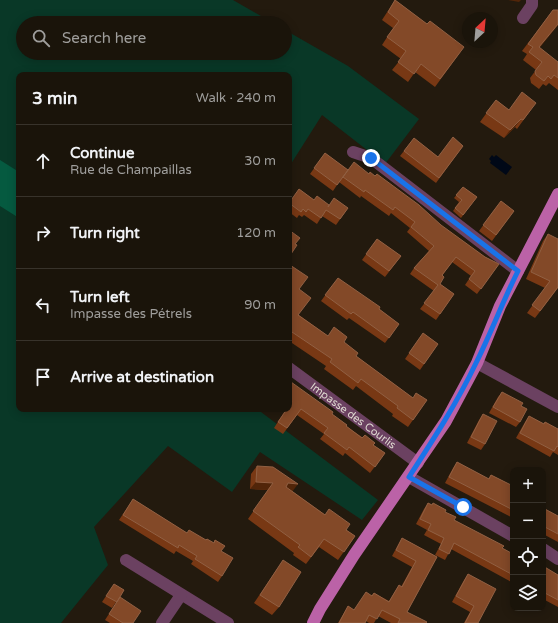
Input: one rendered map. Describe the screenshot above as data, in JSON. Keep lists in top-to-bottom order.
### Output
{
  "streets": {
    "street": ["Impasse des Courlis"]
  },
  "north": "top right",
  "page": {
    "search": "Search here",
    "heading": ["3 min", "Walk · 240 m"],
    "list": [
      ["Continue", "Rue de Champaillas", "30 m"],
      ["Turn right", "120 m"],
      ["Turn left", "Impasse des Pétrels", "90 m"],
      "Arrive at destination"
    ],
    "map_buttons": ["+", "−"]
  }
}
